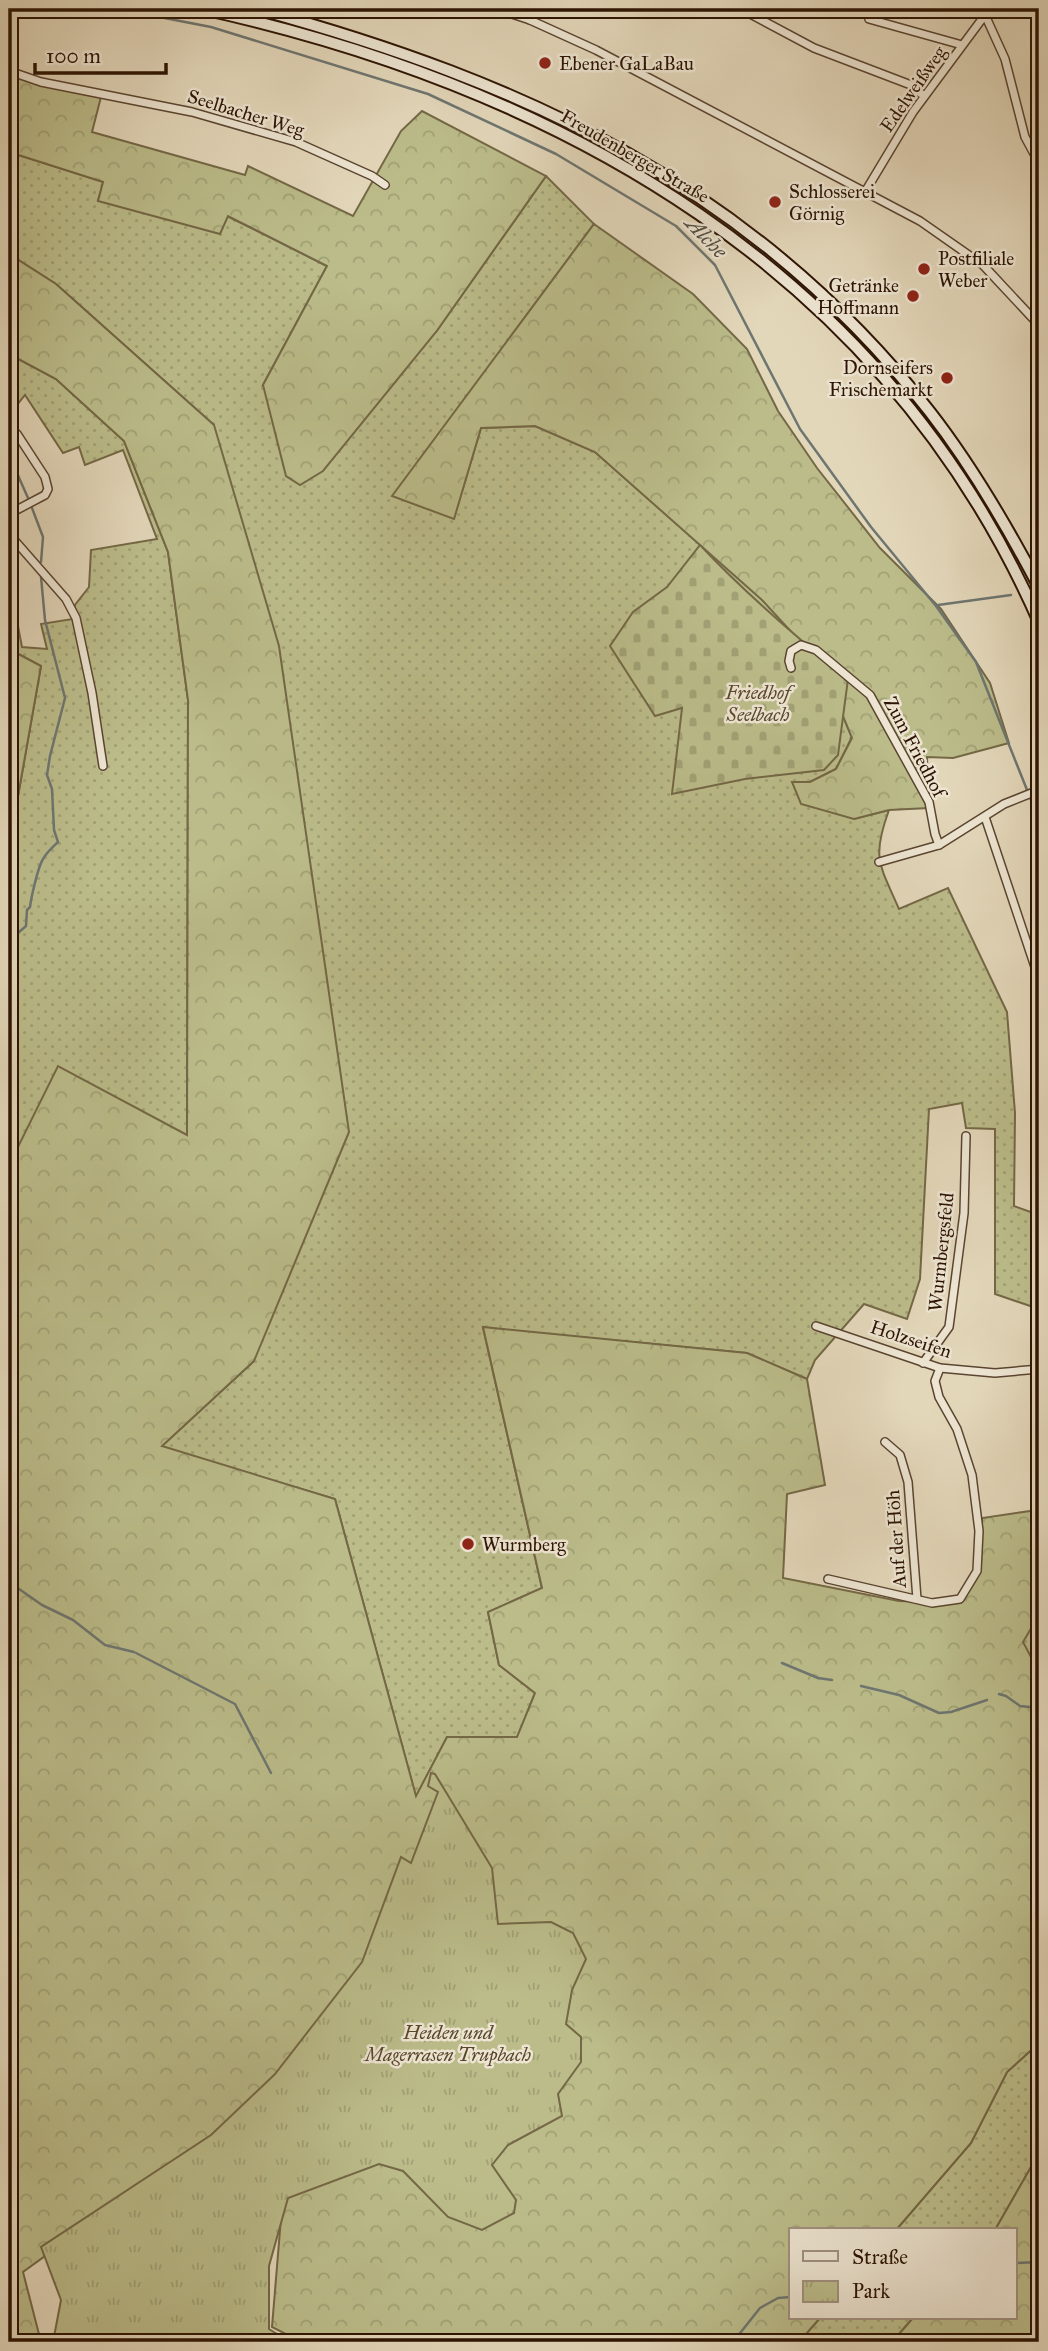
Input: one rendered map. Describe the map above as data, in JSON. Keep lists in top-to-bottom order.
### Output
{
  "streets": {
    "main road": ["Freudenberger Straße"],
    "street": [
      "Edelweißweg",
      "Seelbacher Weg",
      "Zum Friedhof",
      "Wurmbergsfeld",
      "Holzseifen",
      "Auf der Höh"
    ]
  },
  "crossings": [
    ["Wurmbergsfeld", "Holzseifen"],
    ["Holzseifen", "Auf der Höh"]
  ],
  "water": ["Alche"],
  "parks": ["Friedhof Seelbach", "Heiden und Magerrasen Trupbach"],
  "places": [
    "Ebener GaLaBau",
    "Schlosserei Görnig",
    "Postfiliale Weber",
    "Getränke Hoffmann",
    "Dornseifers Frischemarkt",
    "Wurmberg"
  ],
  "legend": ["Straße", "Park"],
  "scale_bar": "100 m"
}
